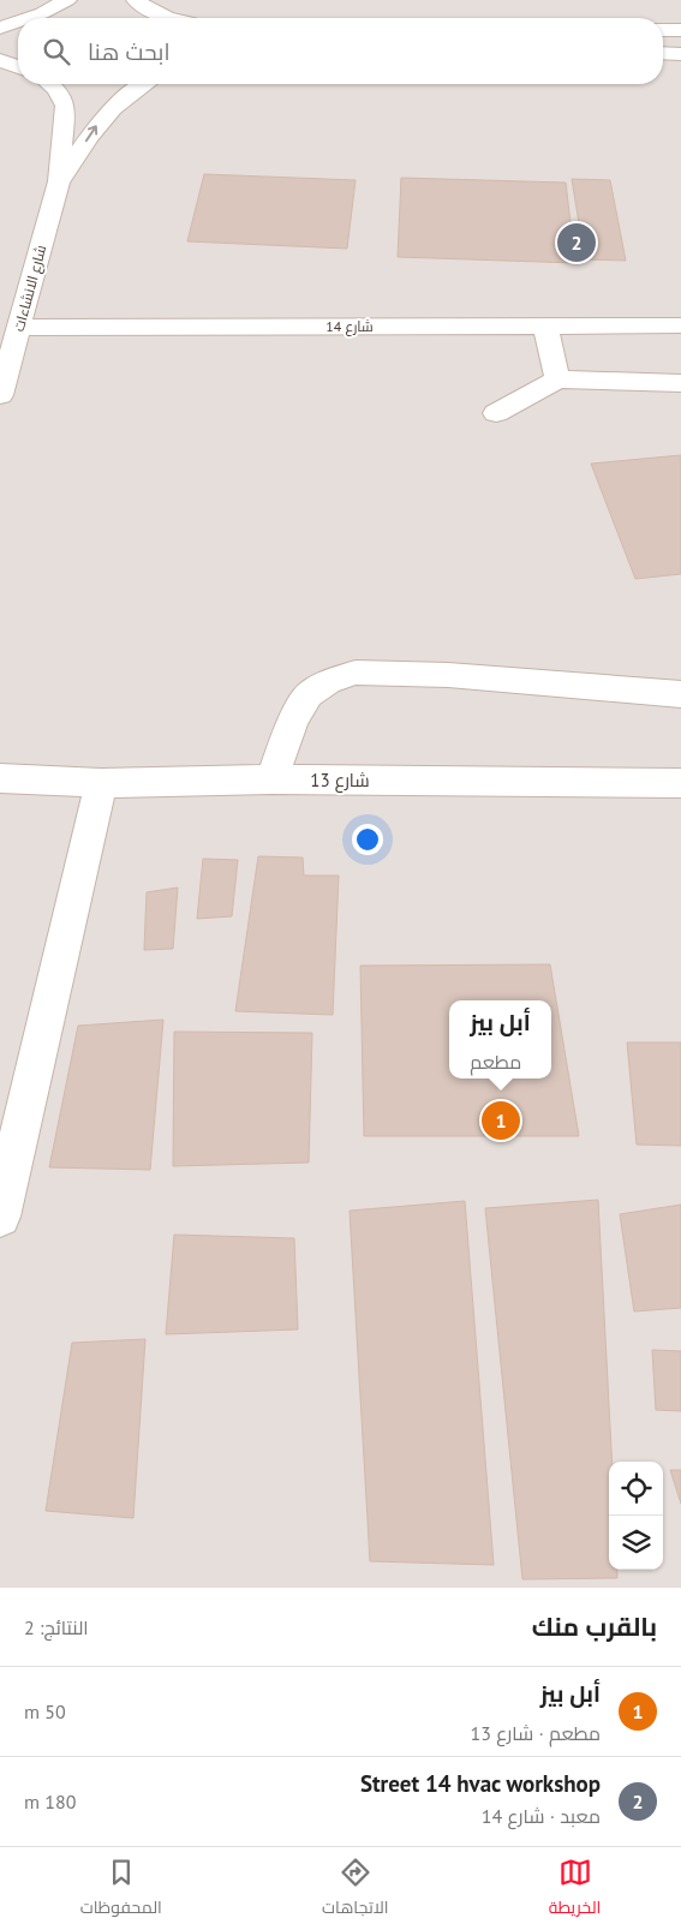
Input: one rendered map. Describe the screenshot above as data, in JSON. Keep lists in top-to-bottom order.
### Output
{
  "streets": {
    "street": ["شارع الانشاءات", "شارع 14", "شارع 13"]
  },
  "crossings": [
    ["شارع الانشاءات", "شارع 14"]
  ],
  "page": {
    "search": "ابحث هنا",
    "pins": ["2", "1"],
    "popup": ["أبل بيز", "مطعم"],
    "heading": ["بالقرب منك", "النتائج: 2"],
    "list": [
      {
        "mark": "1",
        "name": "أبل بيز",
        "note": "مطعم · شارع 13",
        "value": "50 m"
      },
      {
        "mark": "2",
        "name": "Street 14 hvac workshop",
        "note": "معبد · شارع 14",
        "value": "180 m"
      }
    ],
    "nav": ["الخريطة", "الاتجاهات", "المحفوظات"]
  }
}
